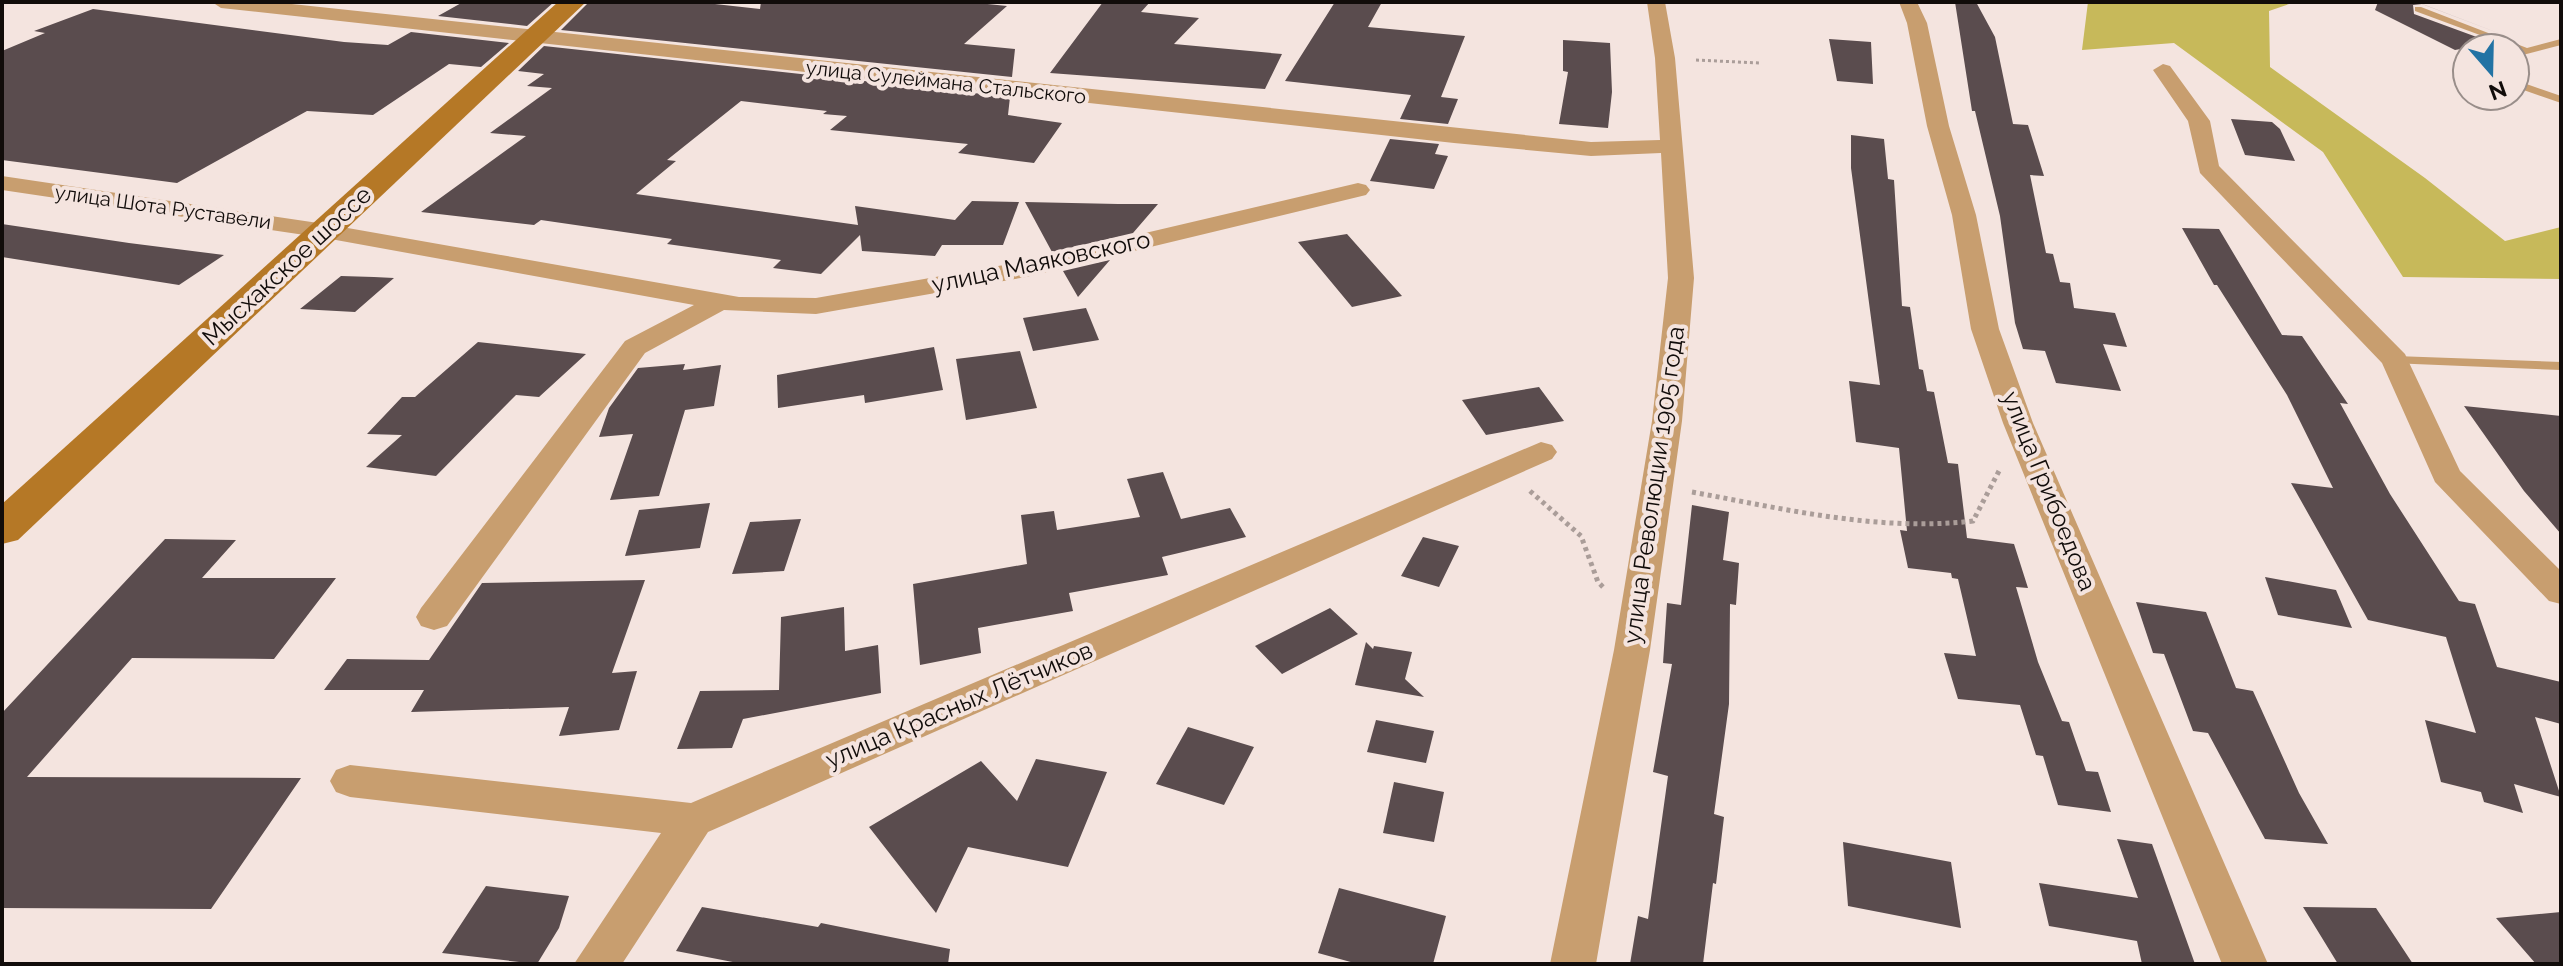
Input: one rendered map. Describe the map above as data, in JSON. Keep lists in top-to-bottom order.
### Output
{
  "streets": {
    "street": [
      "улица Сулеймана Стальского",
      "улица Шота Руставели",
      "улица Маяковского",
      "Мысхакское шоссе",
      "улица Революции 1905 года",
      "улица Грибоедова",
      "улица Красных Лётчиков"
    ]
  },
  "crossings": [
    ["улица Сулеймана Стальского", "Мысхакское шоссе"],
    ["улица Сулеймана Стальского", "улица Революции 1905 года"],
    ["улица Шота Руставели", "улица Маяковского"],
    ["улица Шота Руставели", "Мысхакское шоссе"],
    ["улица Маяковского", "Мысхакское шоссе"]
  ],
  "north": "bottom"
}
